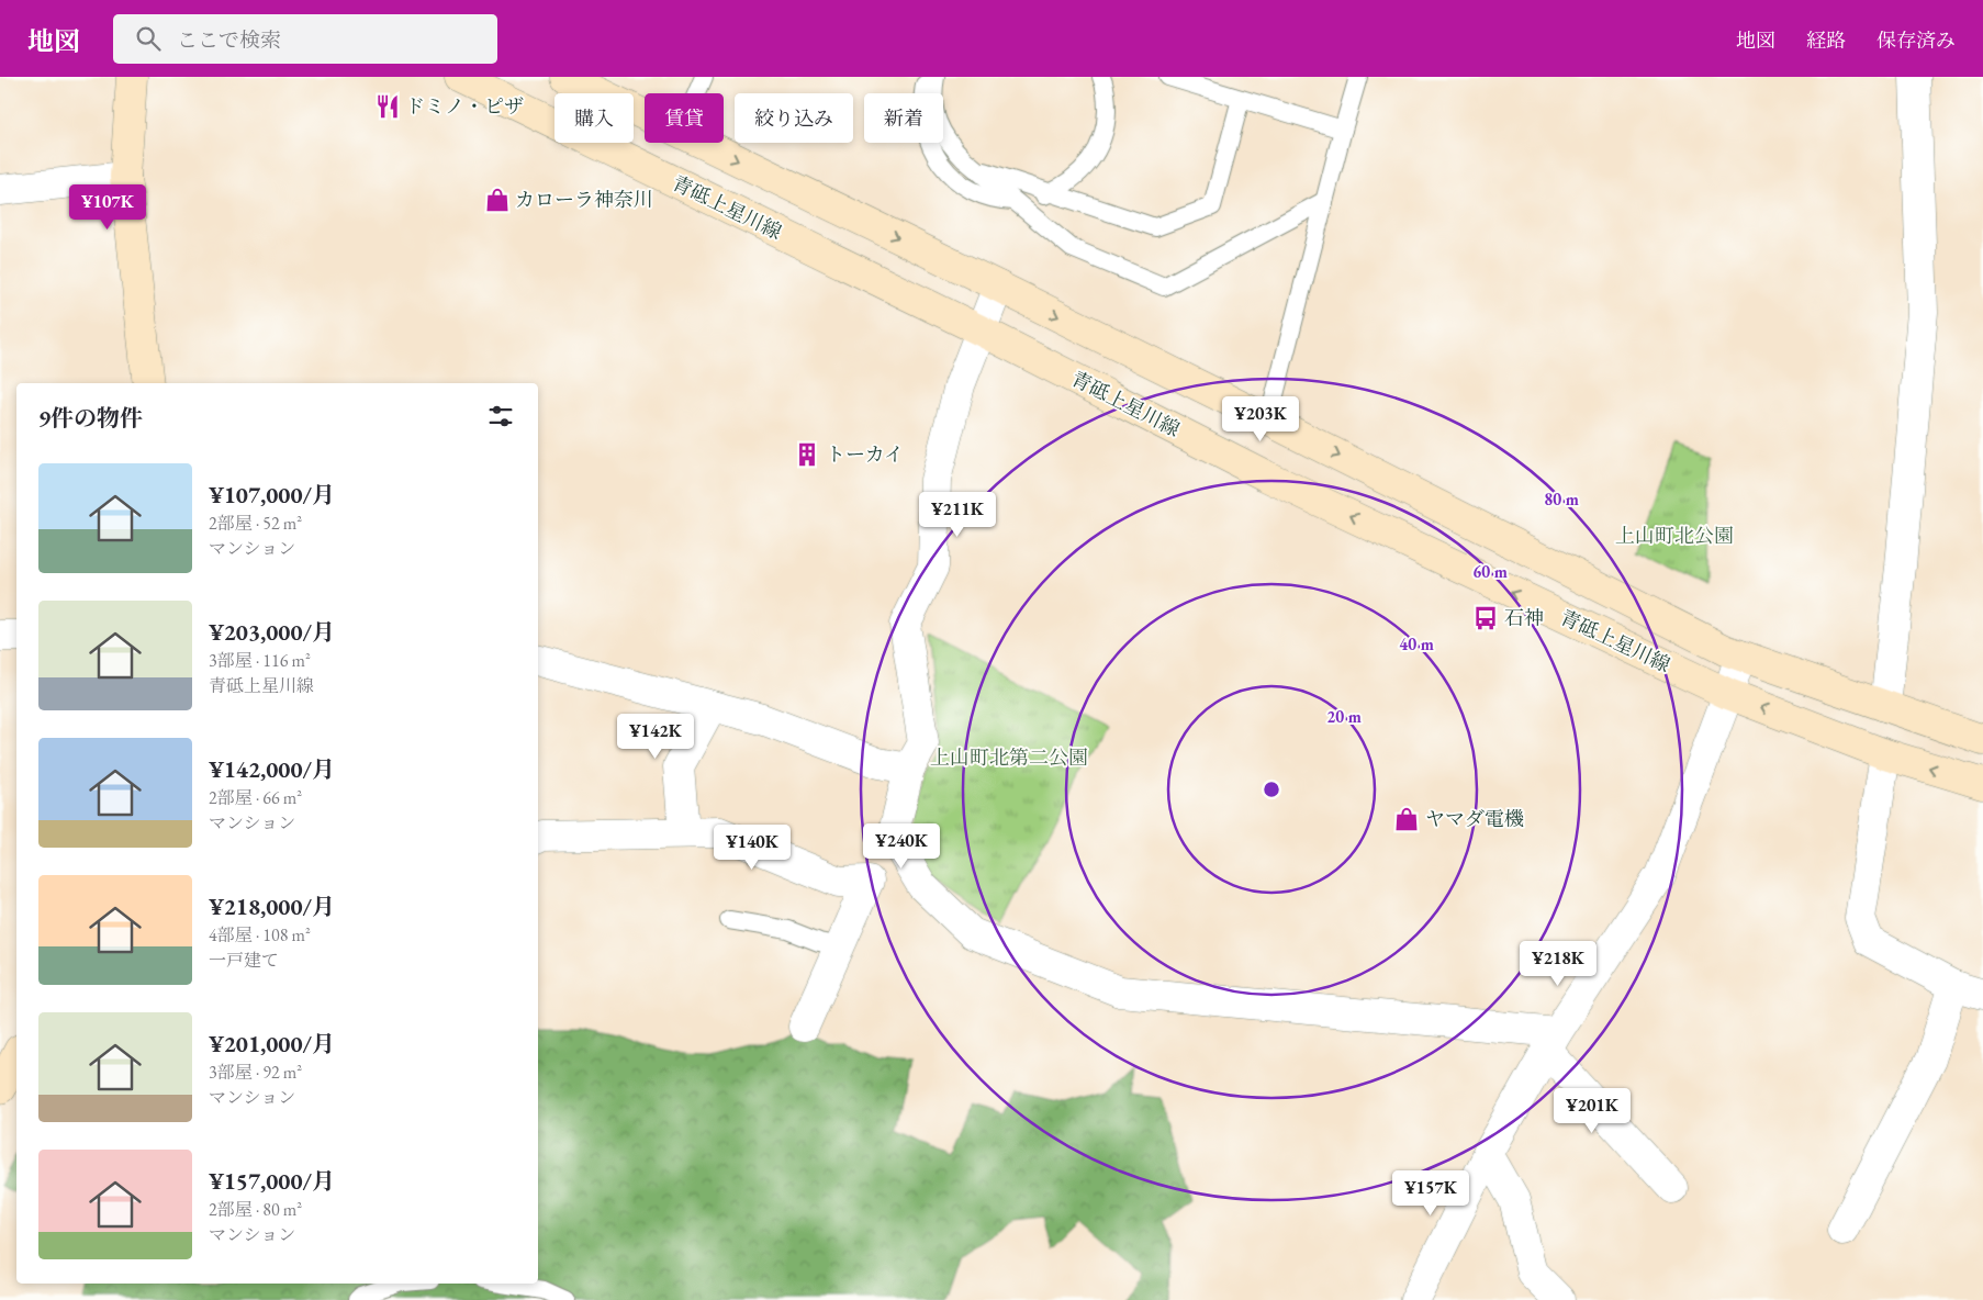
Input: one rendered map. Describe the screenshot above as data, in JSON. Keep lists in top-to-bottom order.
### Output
{
  "streets": {
    "main road": ["青砥上星川線"]
  },
  "parks": ["上山町北公園", "上山町北第二公園"],
  "places": {
    "restaurant": ["ドミノ・ピザ"],
    "shop": ["カローラ神奈川", "ヤマダ電機"],
    "building": ["トーカイ"],
    "bus stop": ["石神"]
  },
  "page": {
    "header": "地図",
    "search": "ここで検索",
    "nav": ["地図", "経路", "保存済み"],
    "chip": [
      "購入",
      "賃貸",
      "絞り込み",
      "新着"
    ],
    "price": [
      "¥107K",
      "¥203K",
      "¥211K",
      "¥142K",
      "¥240K",
      "¥140K",
      "¥218K",
      "¥201K",
      "¥157K"
    ],
    "heading": "9件の物件",
    "list": [
      {
        "name": "¥107,000/月",
        "note": "2部屋 · 52 m² · マンション"
      },
      {
        "name": "¥203,000/月",
        "note": "3部屋 · 116 m² · 青砥上星川線"
      },
      {
        "name": "¥142,000/月",
        "note": "2部屋 · 66 m² · マンション"
      },
      {
        "name": "¥218,000/月",
        "note": "4部屋 · 108 m² · 一戸建て"
      },
      {
        "name": "¥201,000/月",
        "note": "3部屋 · 92 m² · マンション"
      },
      {
        "name": "¥157,000/月",
        "note": "2部屋 · 80 m² · マンション"
      }
    ]
  },
  "rings": [
    "80 m",
    "60 m",
    "40 m",
    "20 m"
  ]
}
